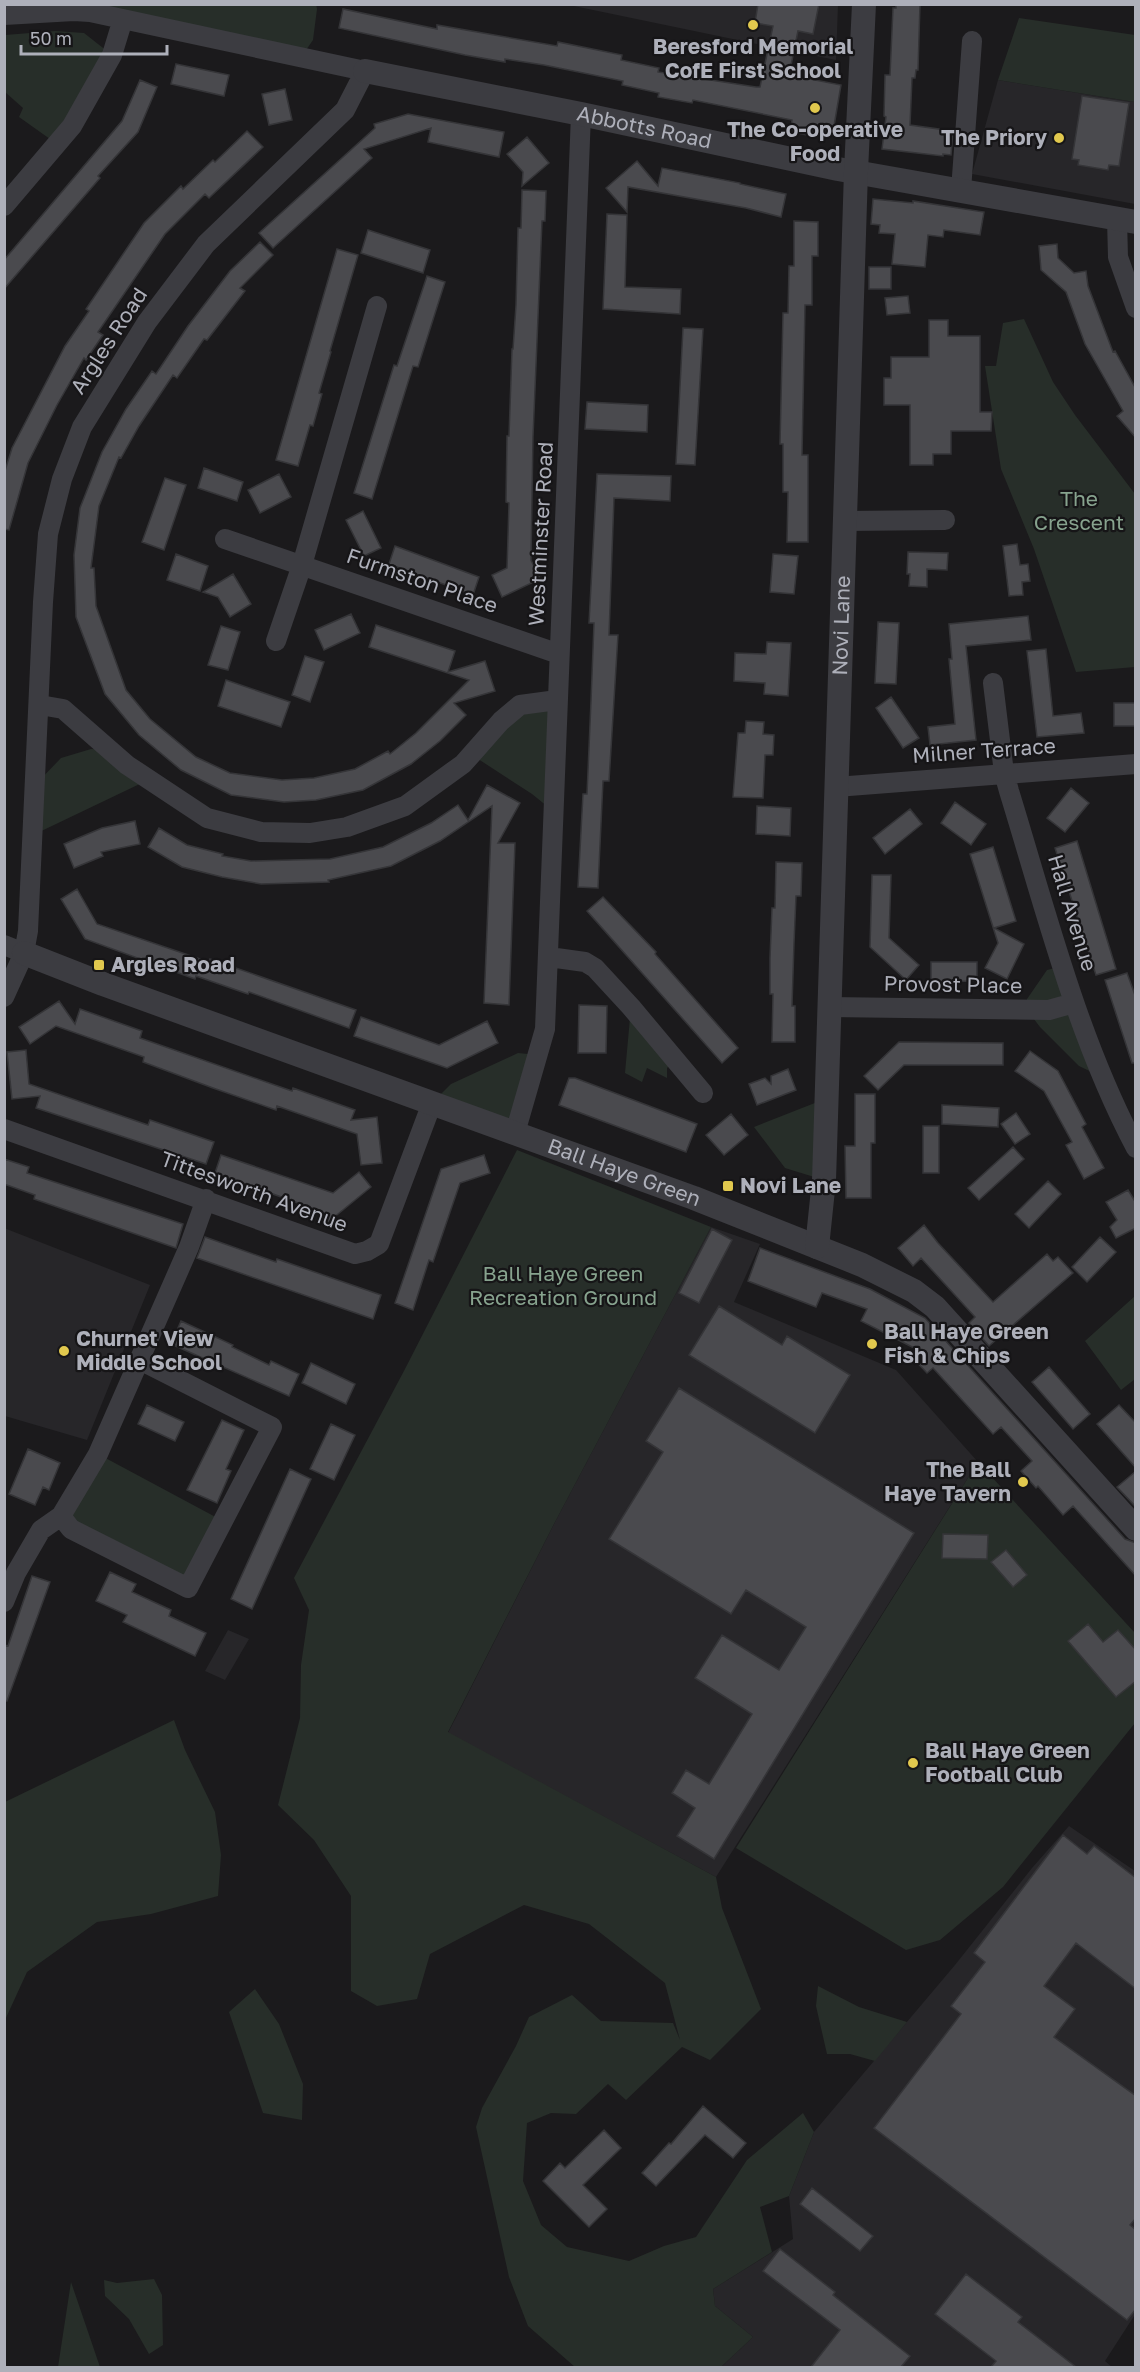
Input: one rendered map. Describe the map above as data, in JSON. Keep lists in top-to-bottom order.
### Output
{
  "streets": {
    "street": [
      "Abbotts Road",
      "Argles Road",
      "Westminster Road",
      "Furmston Place",
      "Novi Lane",
      "Milner Terrace",
      "Hall Avenue",
      "Provost Place",
      "Ball Haye Green",
      "Tittesworth Avenue"
    ]
  },
  "crossings": [
    ["Abbotts Road", "Argles Road"],
    ["Abbotts Road", "Westminster Road"],
    ["Abbotts Road", "Novi Lane"],
    ["Argles Road", "Ball Haye Green"],
    ["Westminster Road", "Furmston Place"],
    ["Westminster Road", "Ball Haye Green"],
    ["Novi Lane", "Milner Terrace"],
    ["Novi Lane", "Provost Place"],
    ["Novi Lane", "Ball Haye Green"],
    ["Milner Terrace", "Hall Avenue"],
    ["Hall Avenue", "Provost Place"],
    ["Ball Haye Green", "Tittesworth Avenue"]
  ],
  "parks": ["The Crescent", "Ball Haye Green Recreation Ground"],
  "places": {
    "other": [
      "Beresford Memorial CofE First School",
      "The Co-operative Food",
      "The Priory",
      "Ball Haye Green Fish & Chips",
      "Churnet View Middle School",
      "The Ball Haye Tavern",
      "Ball Haye Green Football Club"
    ],
    "transit": ["Argles Road", "Novi Lane"]
  },
  "scale_bar": "50 m"
}
